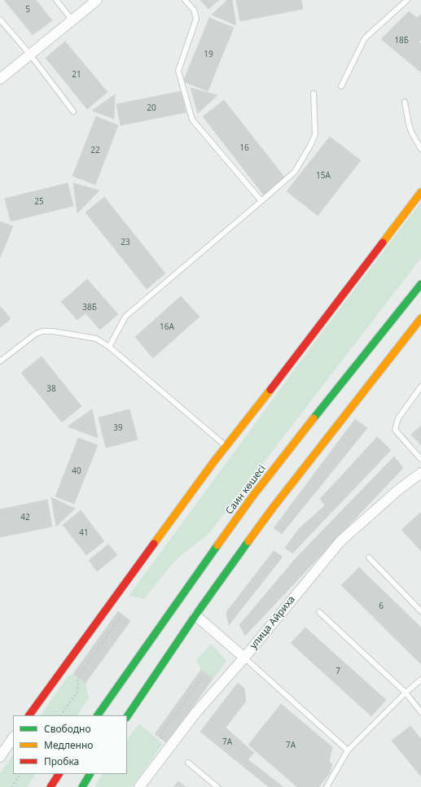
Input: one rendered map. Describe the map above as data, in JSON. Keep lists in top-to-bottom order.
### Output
{
  "streets": {
    "main road": ["Саин көшесі"],
    "street": ["улица Айриха"]
  },
  "house_numbers": [
    "5",
    "18Б",
    "19",
    "21",
    "20",
    "16",
    "22",
    "15А",
    "25",
    "23",
    "38Б",
    "16А",
    "38",
    "39",
    "40",
    "42",
    "41",
    "6",
    "7",
    "7А",
    "7А"
  ],
  "legend": ["Свободно", "Медленно", "Пробка"]
}
